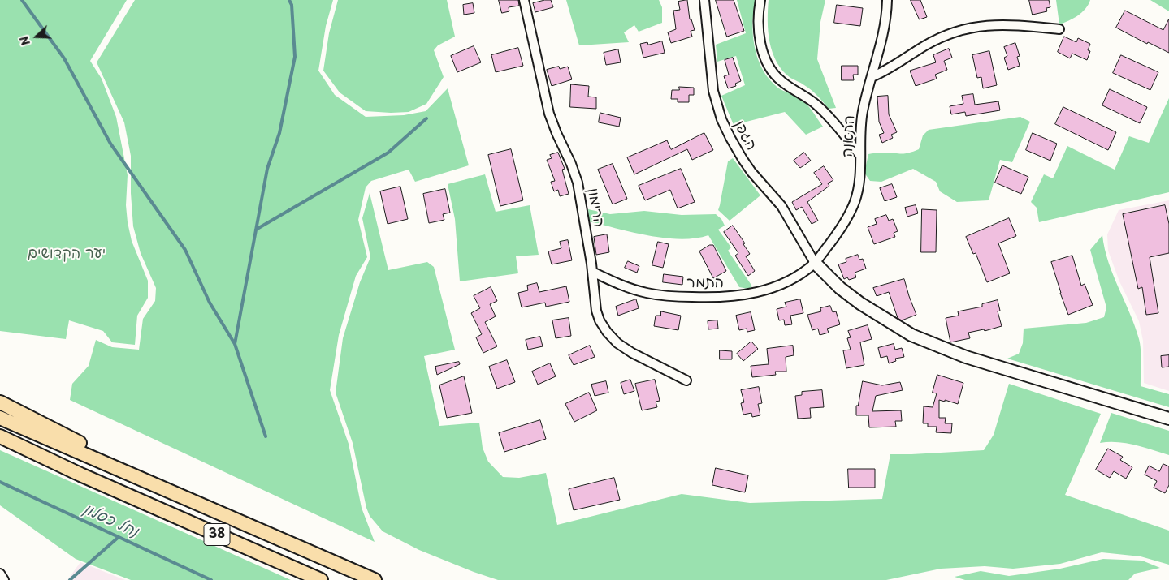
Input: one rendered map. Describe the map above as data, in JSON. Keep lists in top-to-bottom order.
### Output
{
  "streets": {
    "highway": ["38"],
    "street": [
      "הגפן",
      "התאנה",
      "הרימון",
      "התמר"
    ]
  },
  "crossings": [
    ["הגפן", "התאנה"],
    ["הגפן", "התמר"],
    ["התאנה", "התמר"],
    ["הרימון", "התמר"]
  ],
  "water": ["נחל כסלון"],
  "parks": ["יער הקדושים"],
  "north": "left"
}
